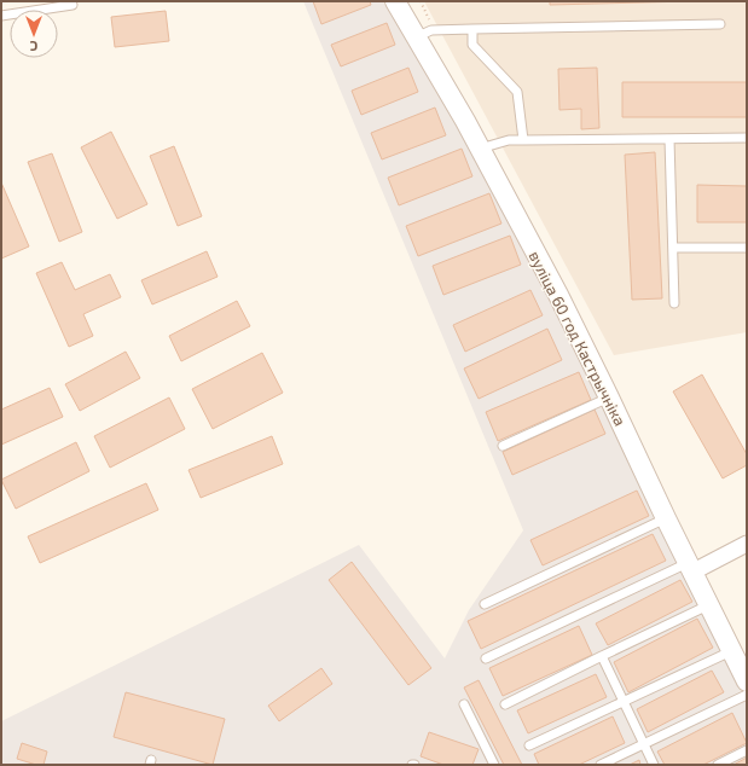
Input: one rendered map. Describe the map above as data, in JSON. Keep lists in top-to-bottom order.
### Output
{
  "streets": {
    "street": ["вуліца 60 год Кастрычніка"]
  },
  "north": "bottom"
}
